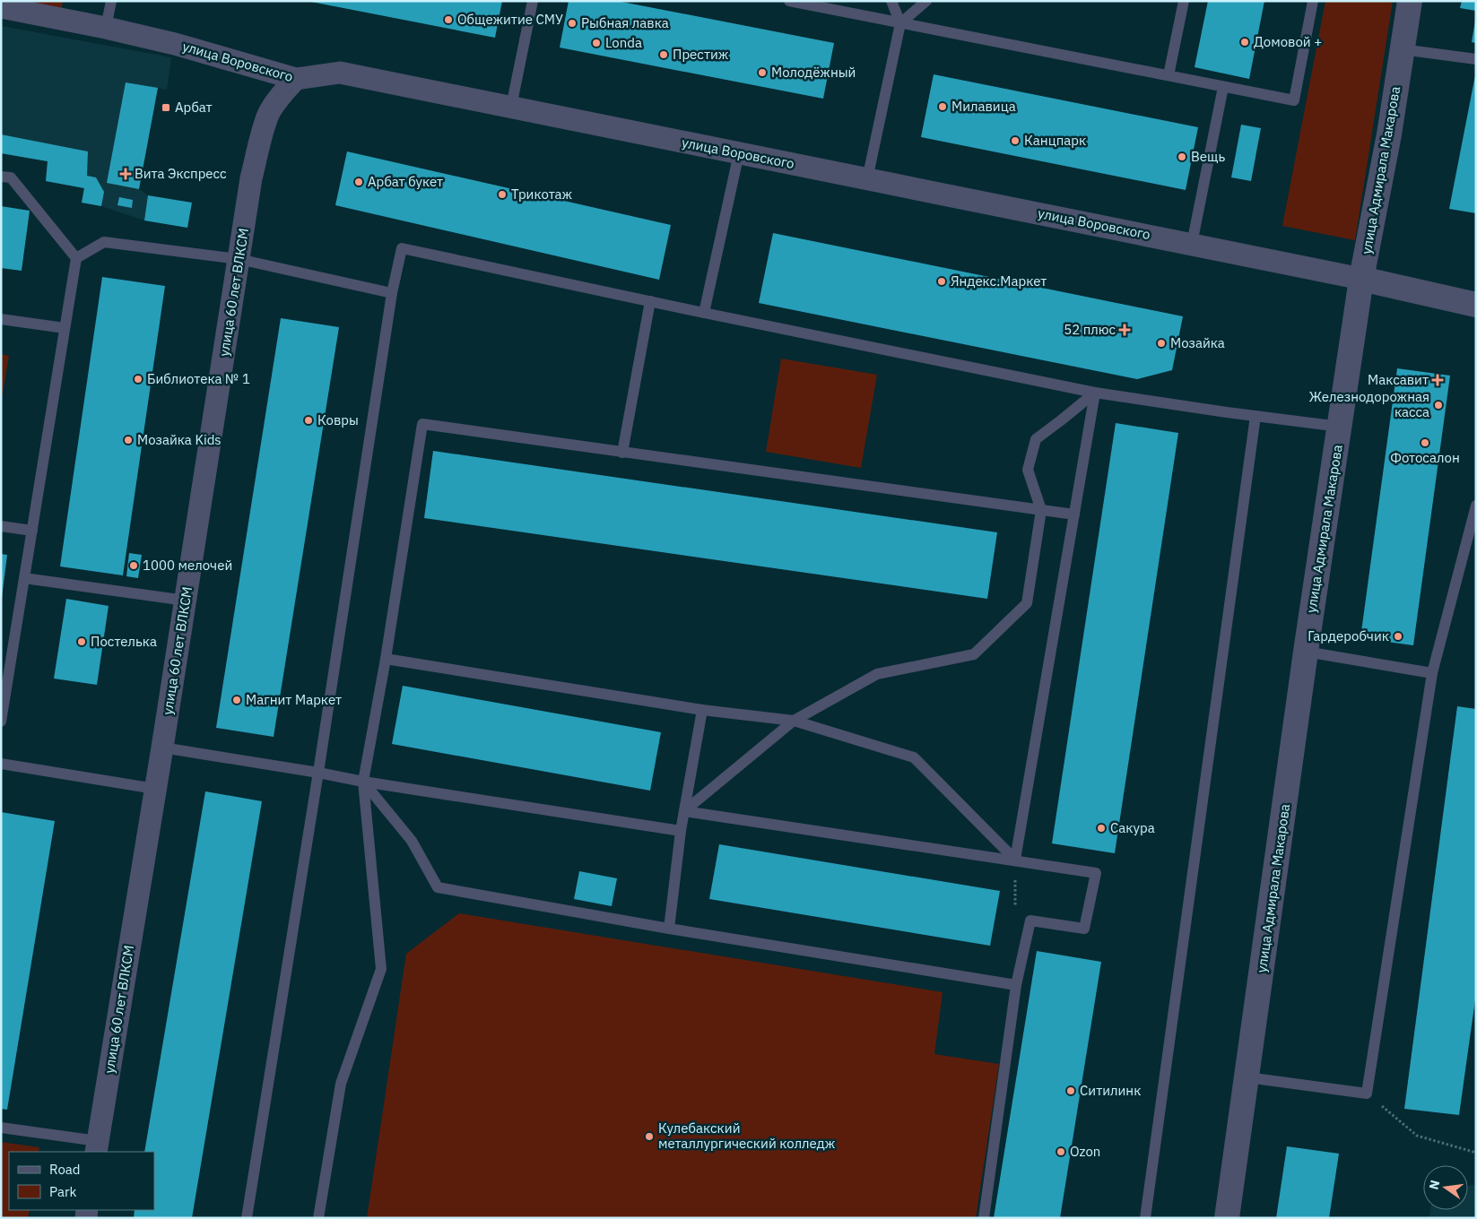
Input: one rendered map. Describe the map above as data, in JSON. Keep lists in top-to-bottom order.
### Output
{
  "streets": {
    "street": ["улица Воровского", "улица Адмирала Макарова", "улица 60 лет ВЛКСМ"]
  },
  "crossings": [
    ["улица Воровского", "улица Адмирала Макарова"],
    ["улица Воровского", "улица 60 лет ВЛКСМ"]
  ],
  "places": {
    "other": [
      "Общежитие СМУ",
      "Рыбная лавка",
      "Домовой +",
      "Londa",
      "Престиж",
      "Молодёжный",
      "Милавица",
      "Канцпарк",
      "Вещь",
      "Арбат букет",
      "Трикотаж",
      "Яндекс.Маркет",
      "Мозайка",
      "Библиотека № 1",
      "Железнодорожная касса",
      "Ковры",
      "Мозайка Kids",
      "Фотосалон",
      "1000 мелочей",
      "Гардеробчик",
      "Постелька",
      "Магнит Маркет",
      "Сакура",
      "Ситилинк",
      "Кулебакский металлургический колледж",
      "Ozon"
    ],
    "transit": ["Арбат"],
    "health": ["Вита Экспресс", "52 плюс", "Максавит"]
  },
  "legend": ["Road", "Park"],
  "north": "left"
}
